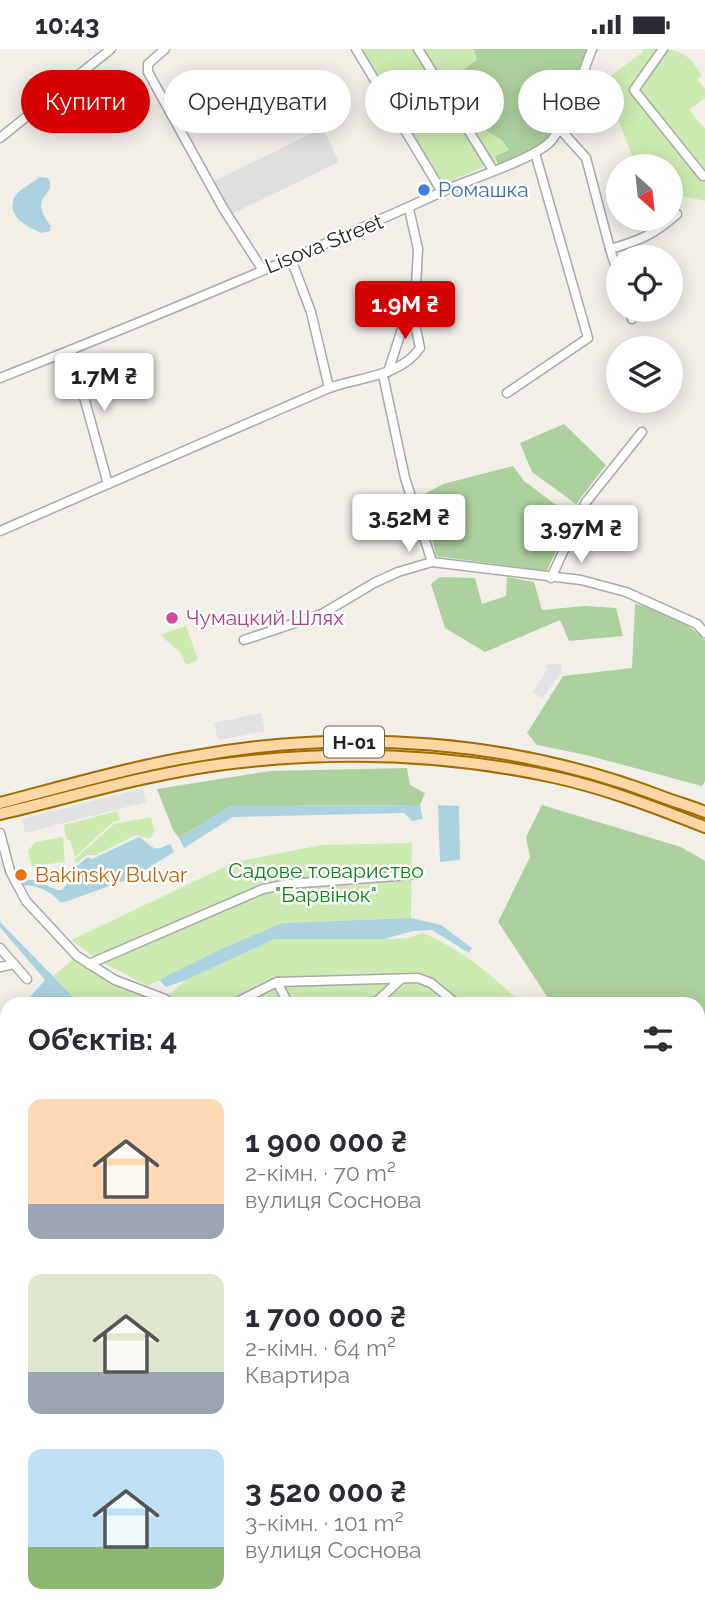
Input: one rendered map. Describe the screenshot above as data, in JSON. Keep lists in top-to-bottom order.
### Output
{
  "streets": {
    "main road": ["Н-01"],
    "street": ["Lisova Street"]
  },
  "parks": ["Садове товариство \"Барвінок\""],
  "places": ["Ромашка", "Чумацкий Шлях", "Bakinsky Bulvar"],
  "north": "bottom right",
  "page": {
    "status": "10:43",
    "chip": [
      "Купити",
      "Орендувати",
      "Фільтри",
      "Нове"
    ],
    "price": [
      "1.9M ₴",
      "1.7M ₴",
      "3.52M ₴",
      "3.97M ₴"
    ],
    "heading": "Об’єктів: 4",
    "list": [
      {
        "name": "1 900 000 ₴",
        "note": "2-кімн. · 70 m² · вулиця Соснова"
      },
      {
        "name": "1 700 000 ₴",
        "note": "2-кімн. · 64 m² · Квартира"
      },
      {
        "name": "3 520 000 ₴",
        "note": "3-кімн. · 101 m² · вулиця Соснова"
      }
    ]
  }
}
